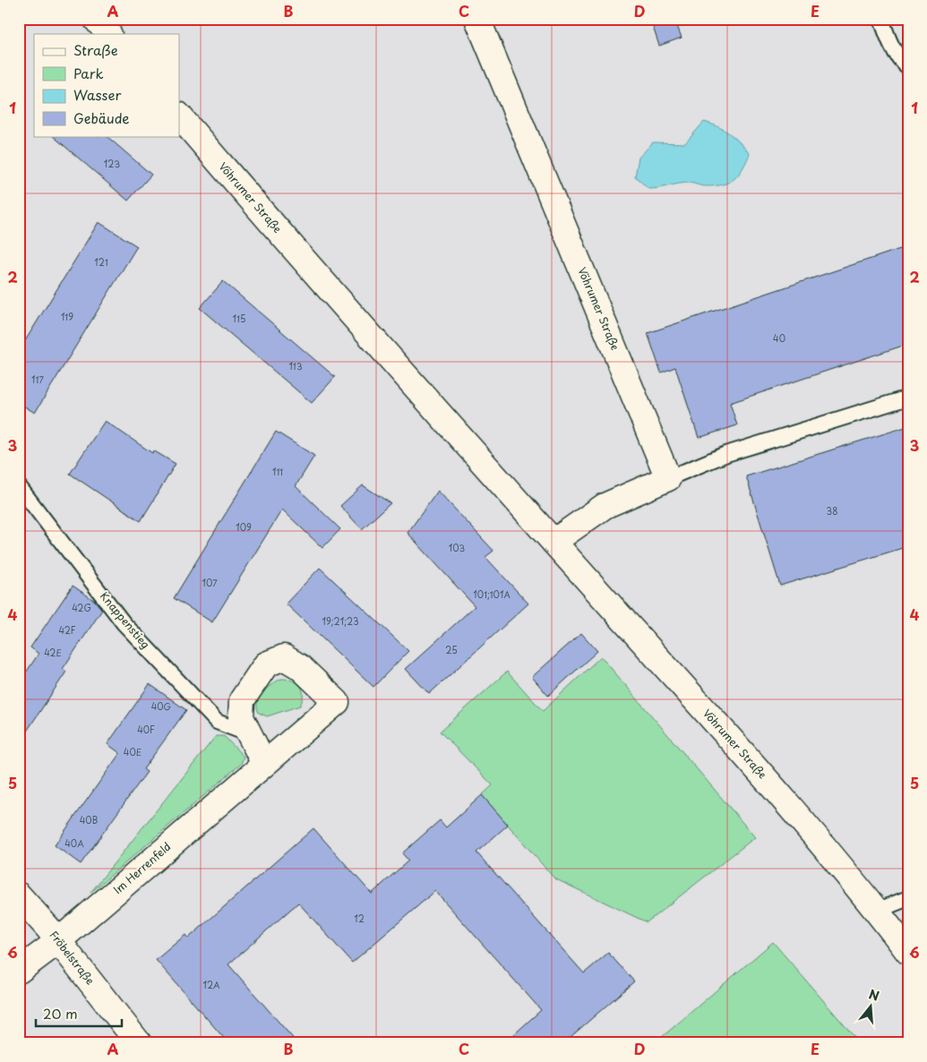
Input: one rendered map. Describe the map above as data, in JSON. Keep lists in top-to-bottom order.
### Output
{
  "streets": {
    "street": ["Vöhrumer Straße", "Im Herrenfeld", "Fröbelstraße"],
    "lane": ["Knappenstieg"]
  },
  "crossings": [
    ["Knappenstieg", "Im Herrenfeld"],
    ["Im Herrenfeld", "Fröbelstraße"]
  ],
  "house_numbers": [
    "123",
    "121",
    "119",
    "115",
    "40",
    "113",
    "117",
    "111",
    "38",
    "109",
    "103",
    "107",
    "101;101A",
    "42G",
    "19;21;23",
    "42F",
    "25",
    "42E",
    "40G",
    "40F",
    "40E",
    "40B",
    "40A",
    "12",
    "12A"
  ],
  "legend": [
    "Straße",
    "Park",
    "Wasser",
    "Gebäude"
  ],
  "scale_bar": "20 m",
  "north": "top",
  "grid": {
    "columns": [
      "A",
      "B",
      "C",
      "D",
      "E"
    ],
    "rows": [
      "1",
      "2",
      "3",
      "4",
      "5",
      "6"
    ]
  }
}
